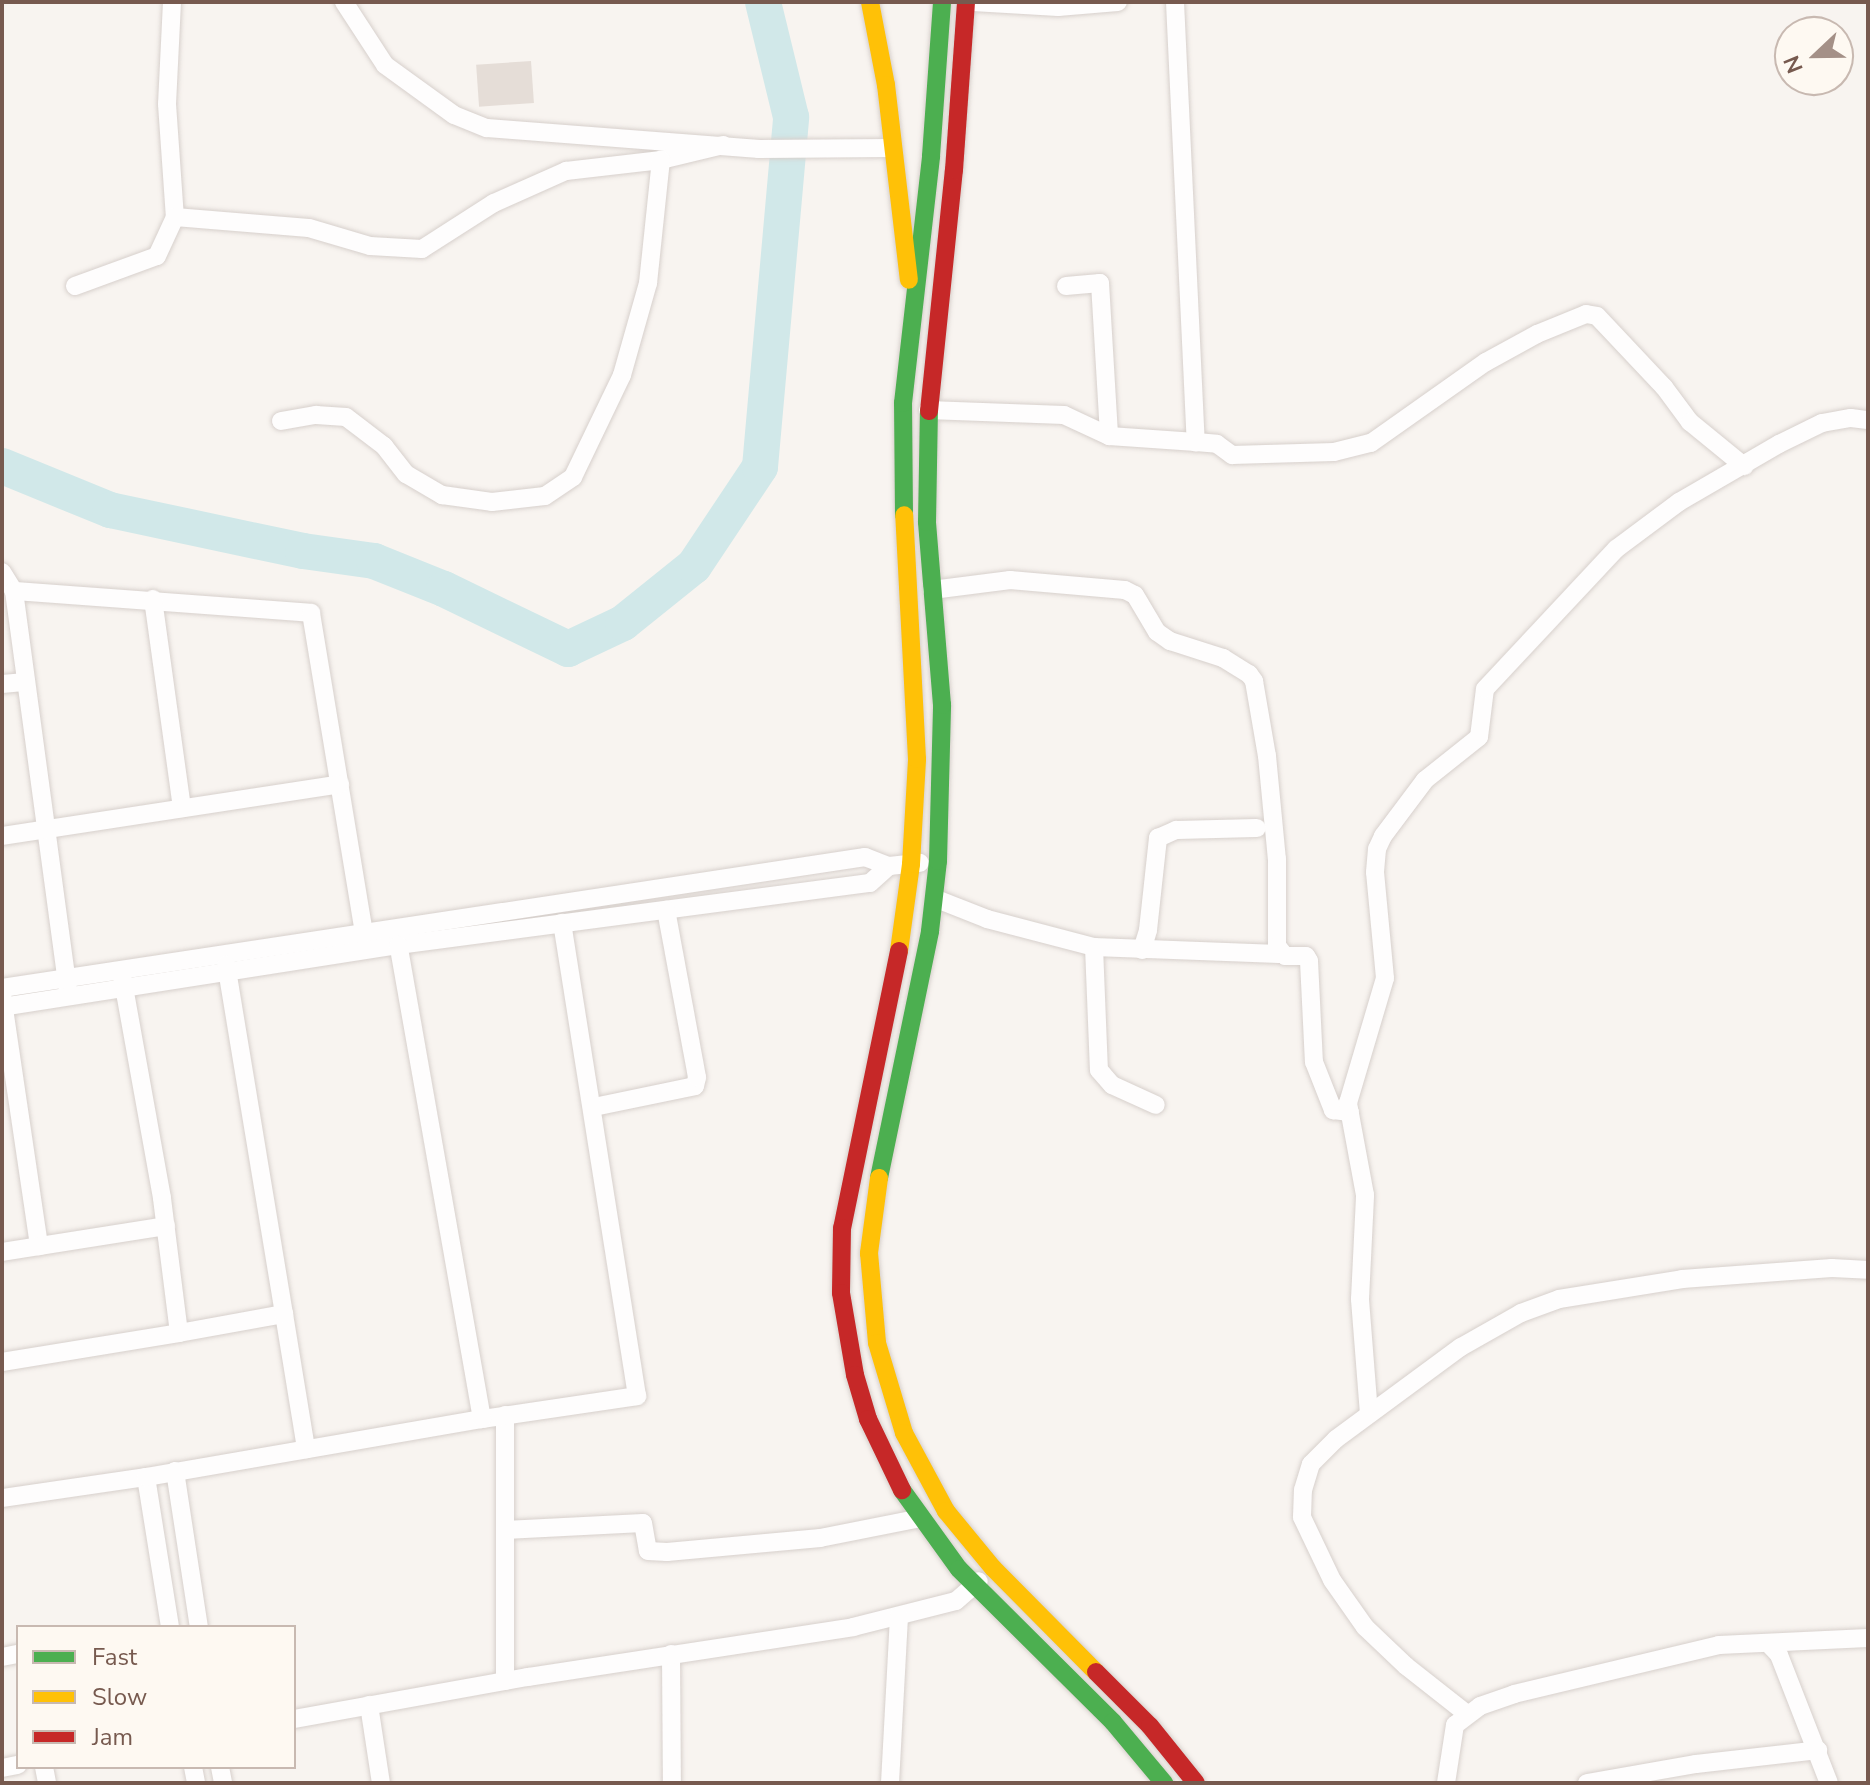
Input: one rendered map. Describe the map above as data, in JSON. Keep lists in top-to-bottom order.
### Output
{
  "legend": ["Fast", "Slow", "Jam"],
  "north": "left"
}
